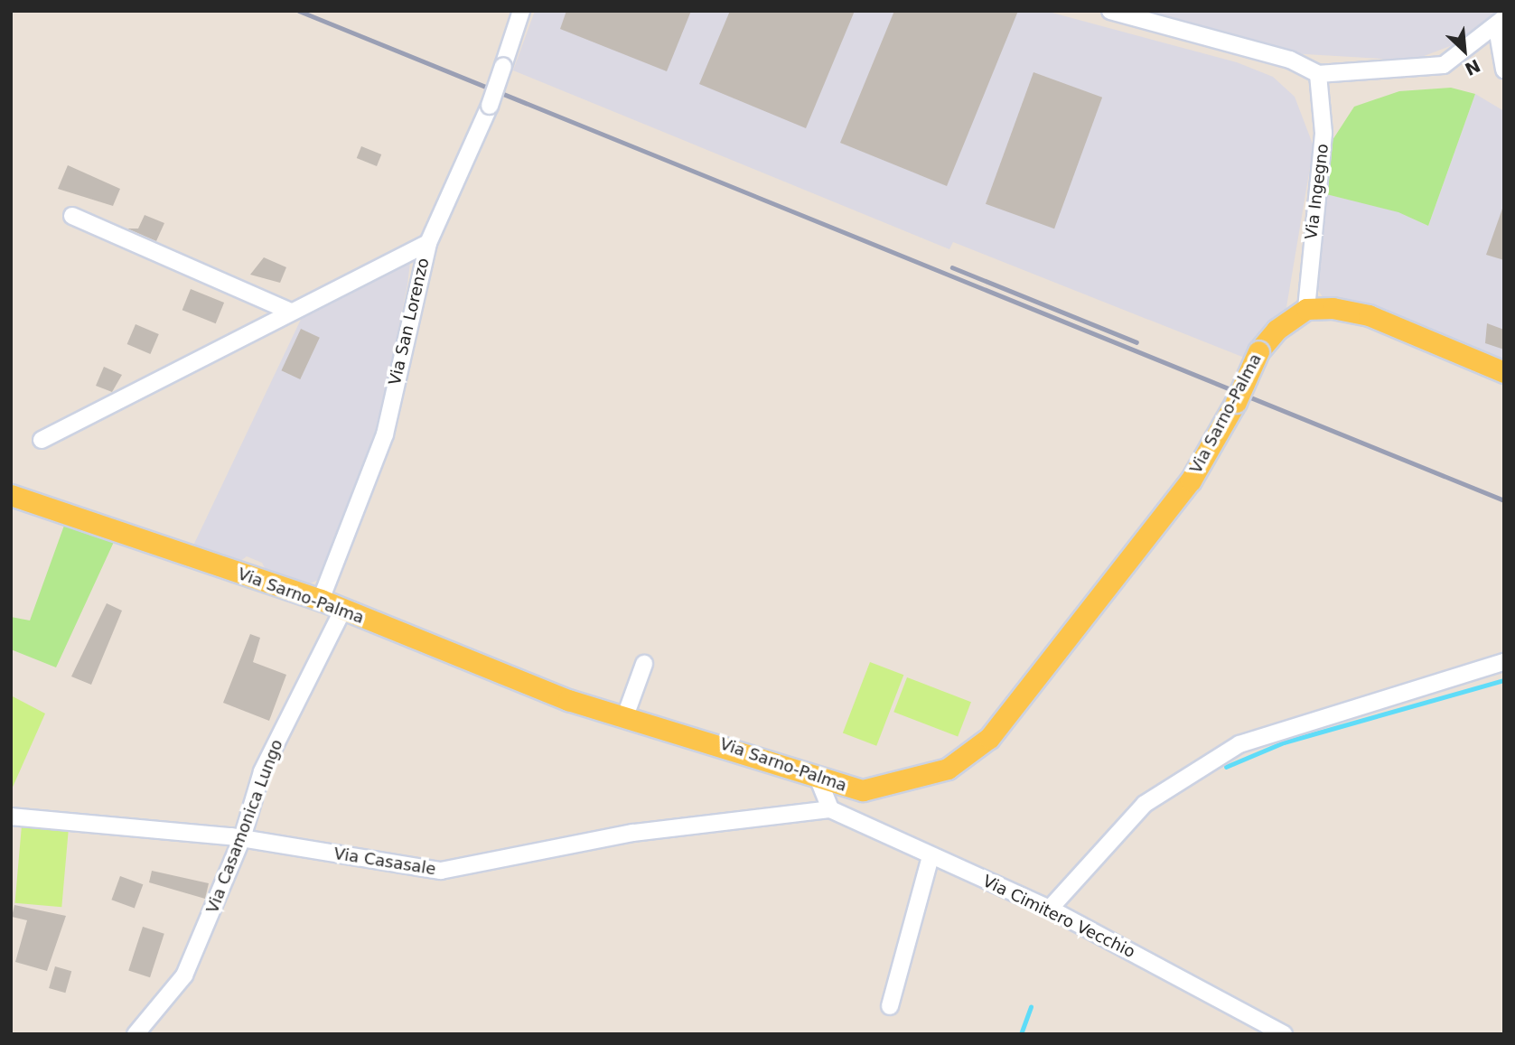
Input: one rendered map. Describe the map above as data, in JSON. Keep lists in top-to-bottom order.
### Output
{
  "streets": {
    "main road": ["Via Sarno-Palma"],
    "street": [
      "Via Ingegno",
      "Via San Lorenzo",
      "Via Casamonica Lungo",
      "Via Casasale",
      "Via Cimitero Vecchio"
    ]
  },
  "crossings": [
    ["Via Ingegno", "Via Sarno-Palma"],
    ["Via San Lorenzo", "Via Sarno-Palma"],
    ["Via Sarno-Palma", "Via Casamonica Lungo"],
    ["Via Casamonica Lungo", "Via Casasale"],
    ["Via Casasale", "Via Cimitero Vecchio"]
  ],
  "north": "bottom right"
}
